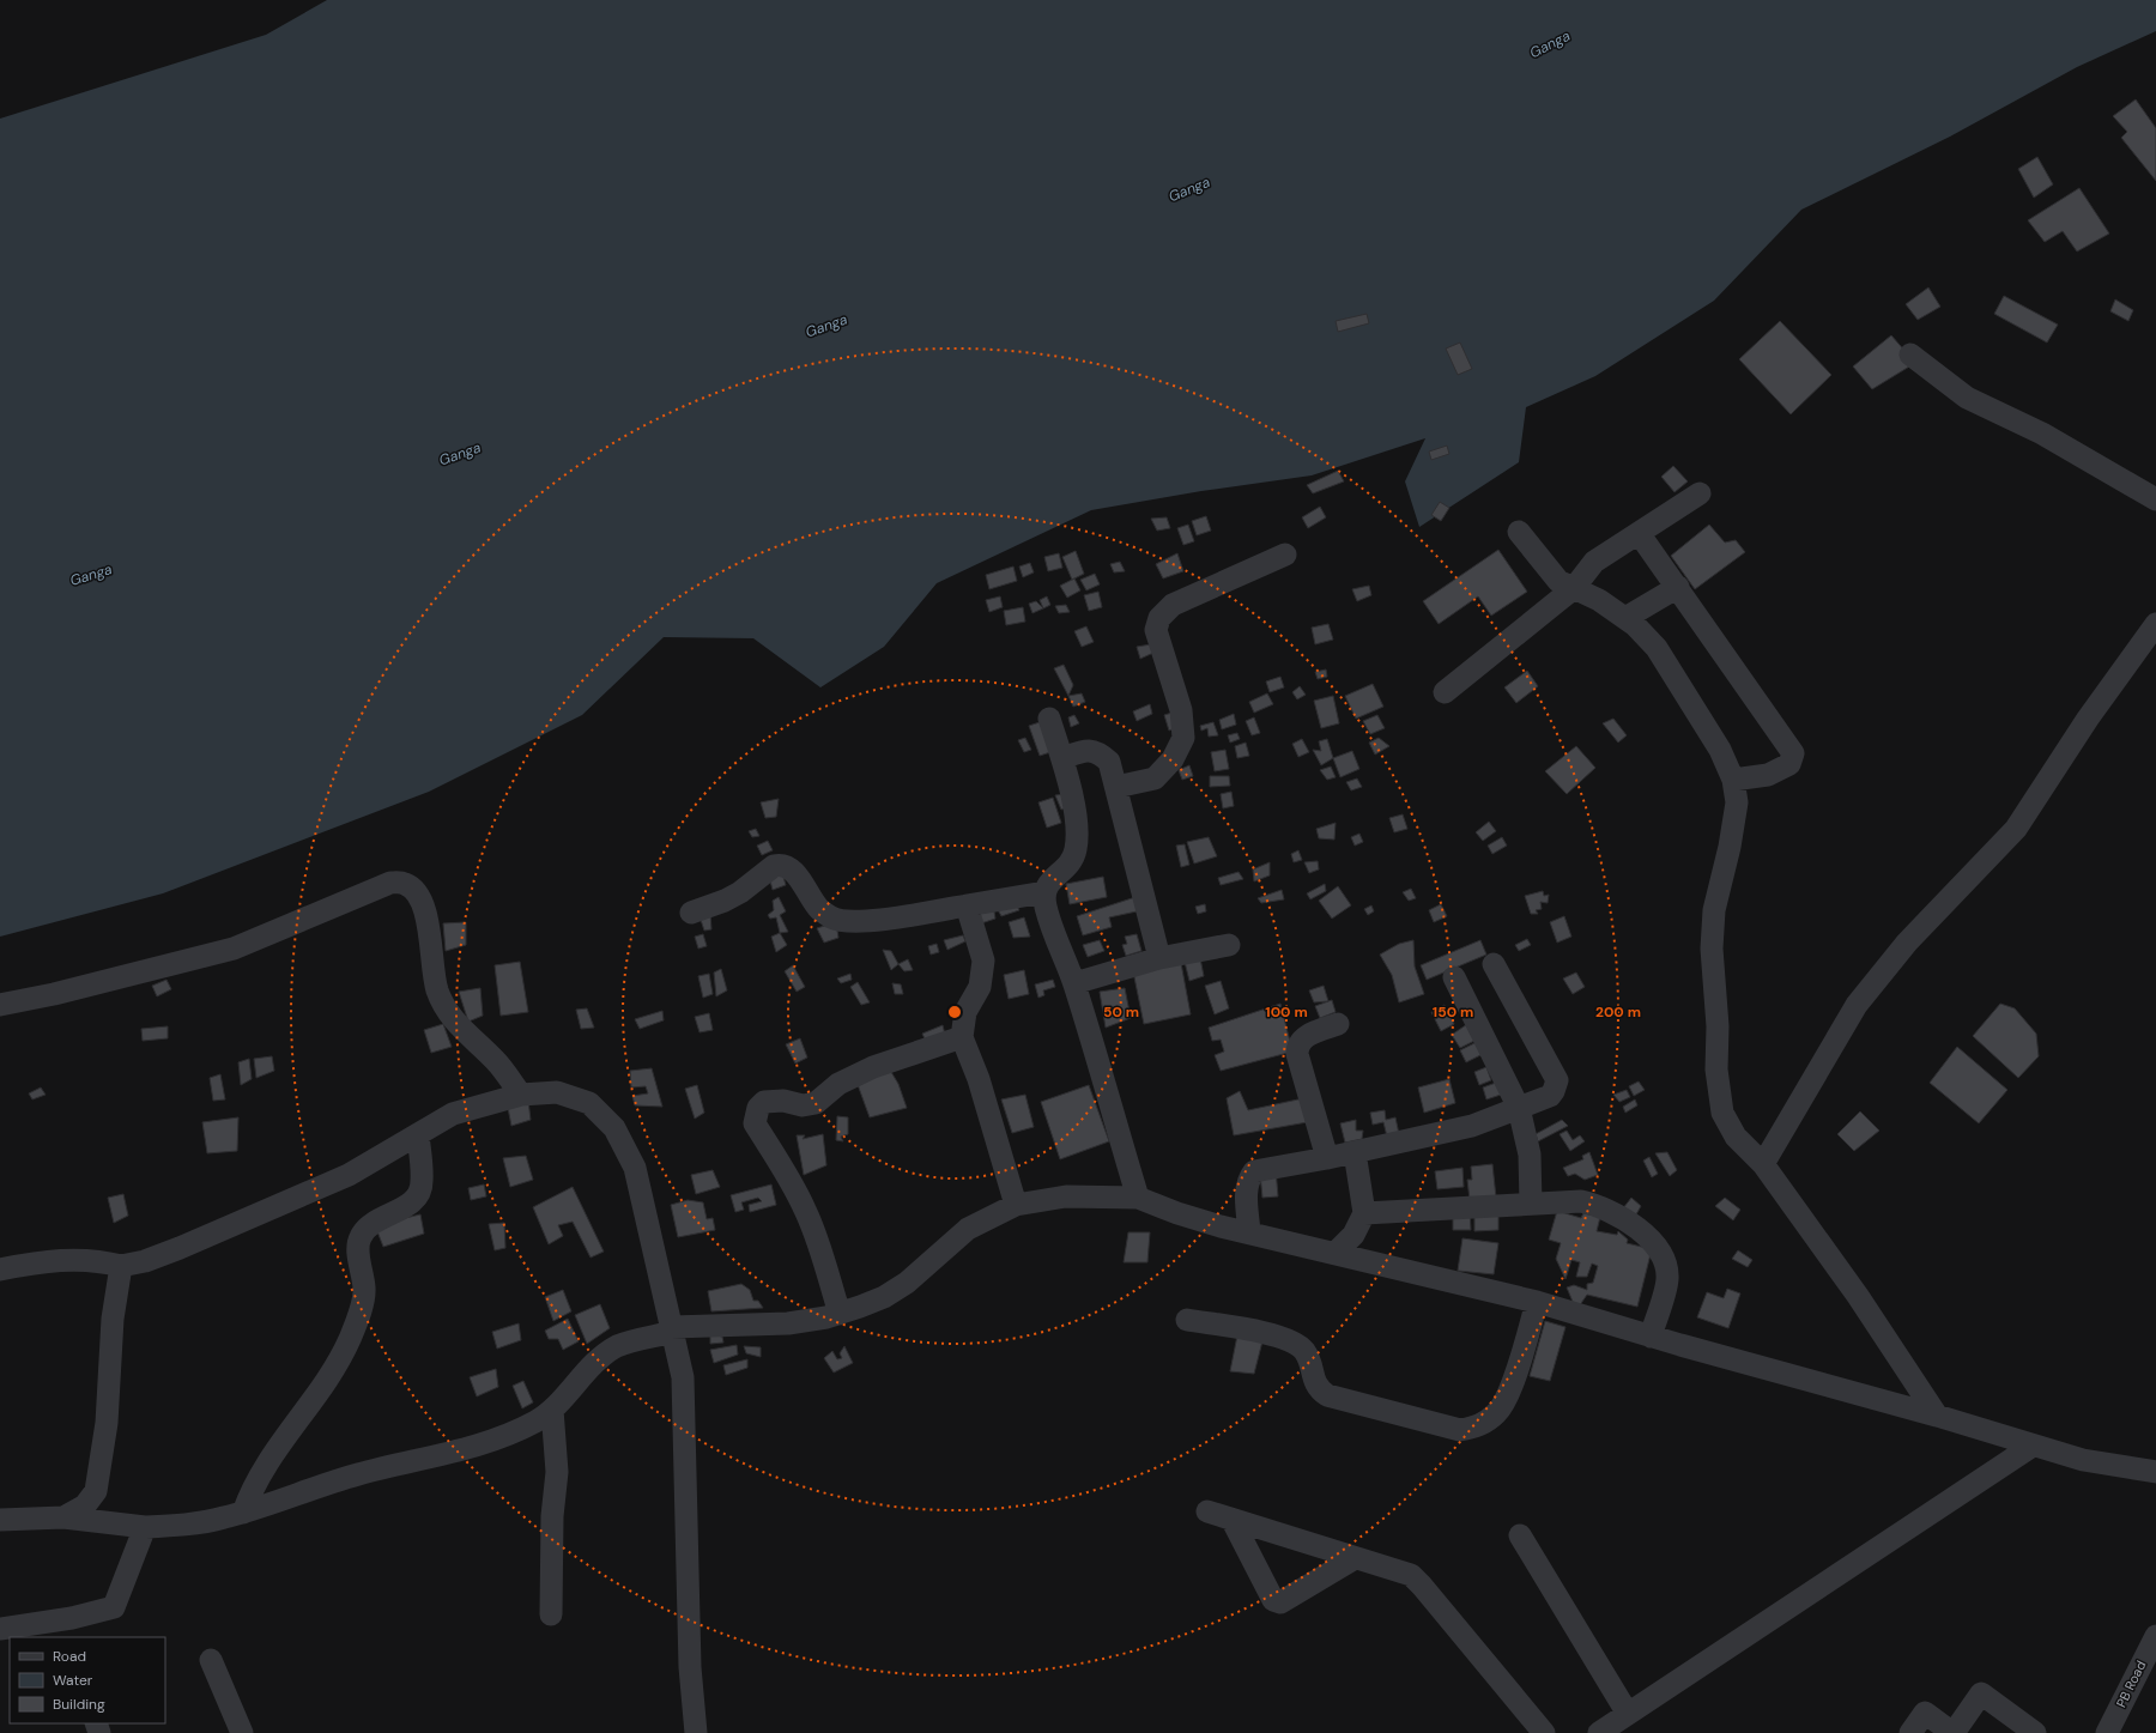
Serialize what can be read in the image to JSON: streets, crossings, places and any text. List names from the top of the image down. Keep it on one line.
{"streets":{"street":["PB Road"]},"water":["Ganga"],"legend":["Road","Water","Building"],"rings":["50 m","100 m","150 m","200 m"]}
